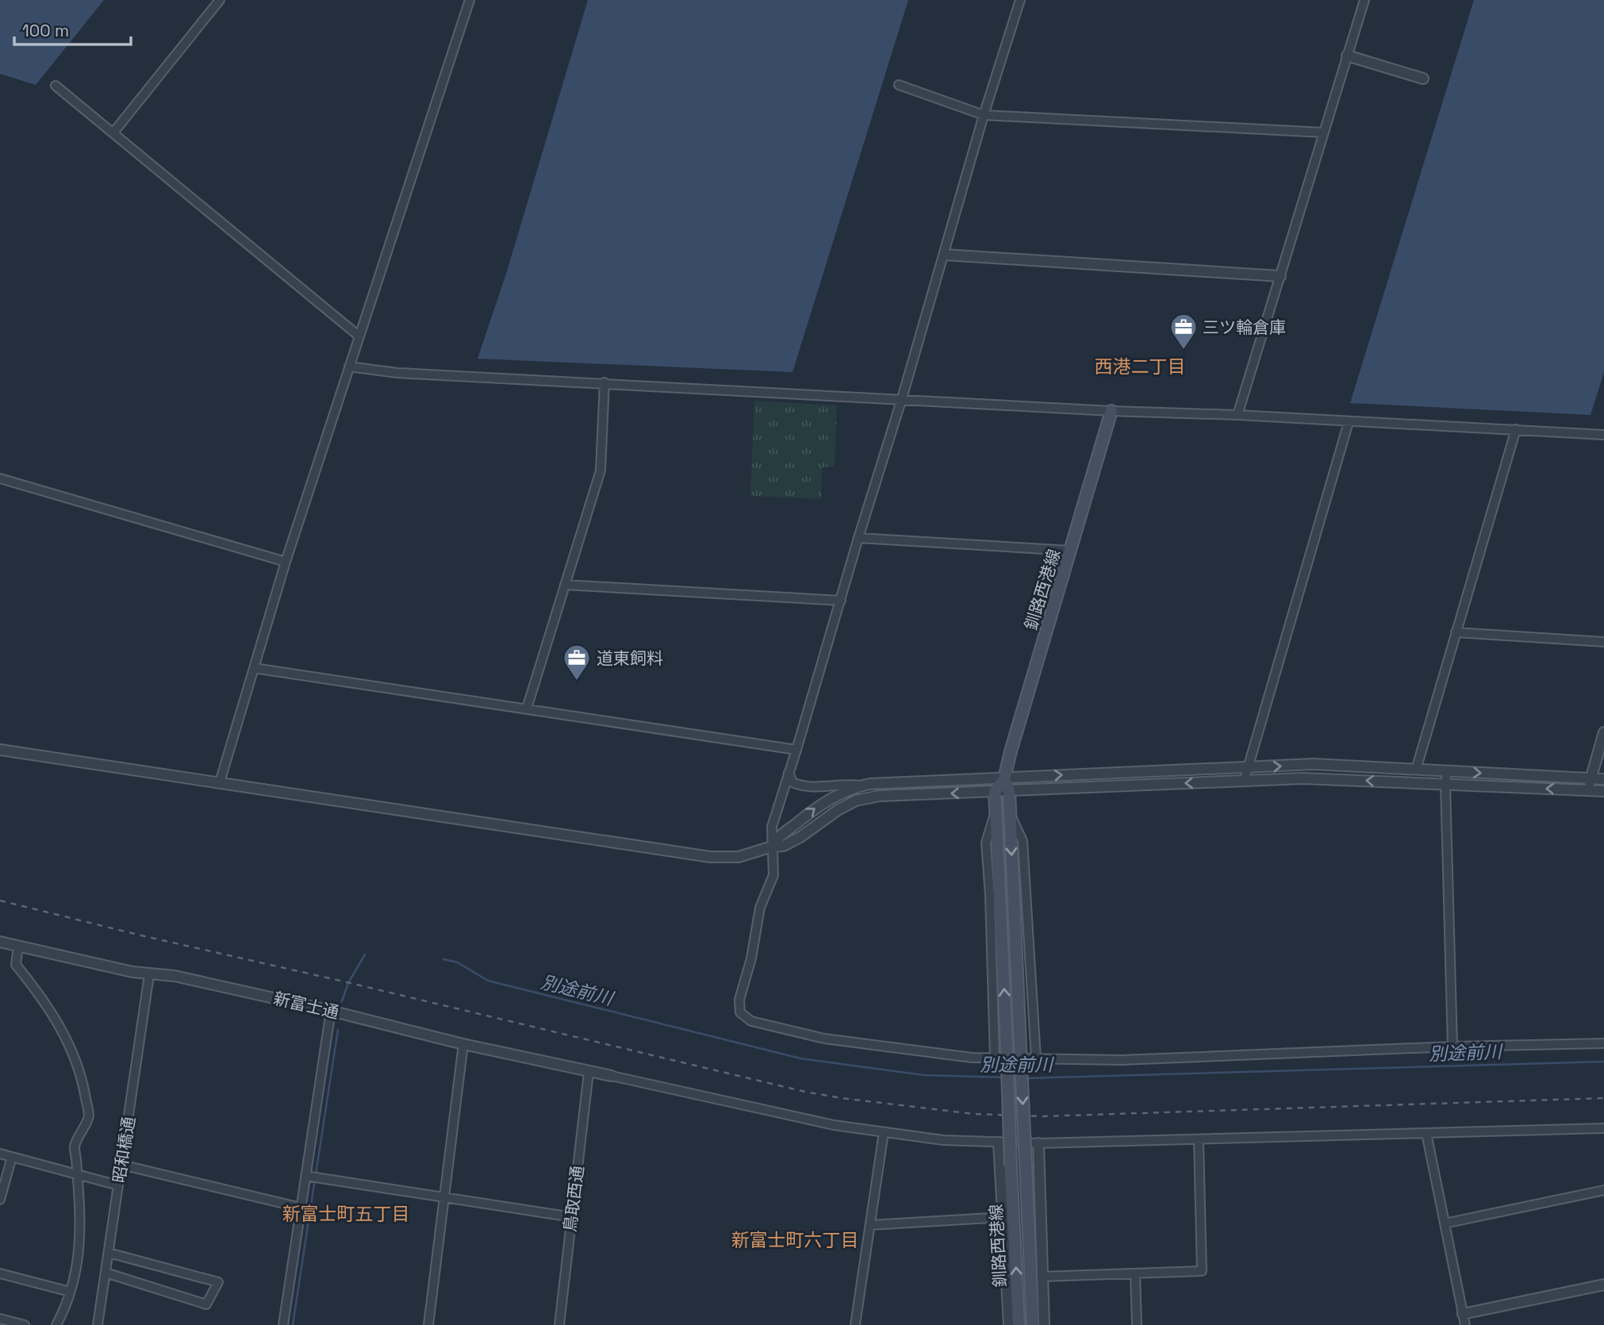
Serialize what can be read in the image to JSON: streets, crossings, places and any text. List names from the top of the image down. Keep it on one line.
{"streets":{"main road":["釧路西港線"],"street":["新富士通","昭和橋通","鳥取西通"]},"crossings":[["新富士通","昭和橋通"],["新富士通","鳥取西通"]],"districts":["西港二丁目","新富士町五丁目","新富士町六丁目"],"water":["別途前川"],"places":{"office":["三ツ輪倉庫","道東飼料"]},"scale_bar":"100 m"}
